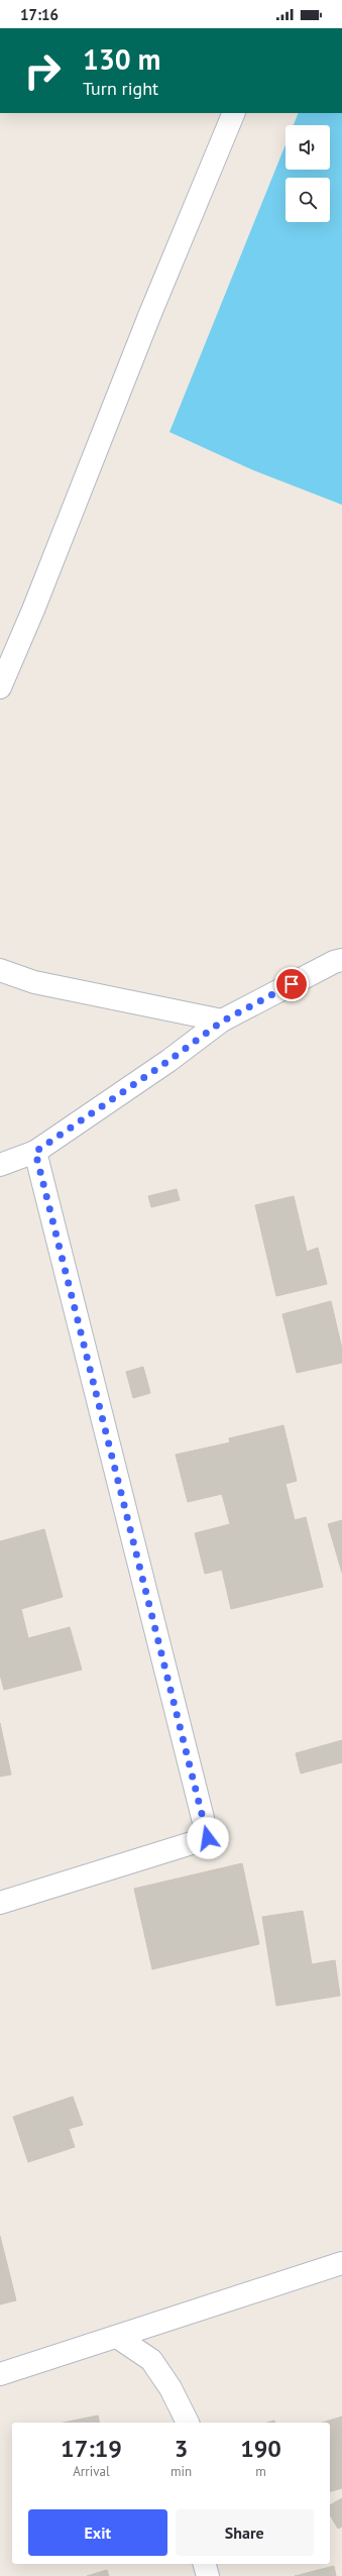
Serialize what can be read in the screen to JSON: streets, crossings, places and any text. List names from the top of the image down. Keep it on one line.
{"page":{"status":"17:16","turn":["130 m","Turn right"],"eta":["17:19","Arrival","3","min","190","m"],"buttons":["Exit","Share"]}}
